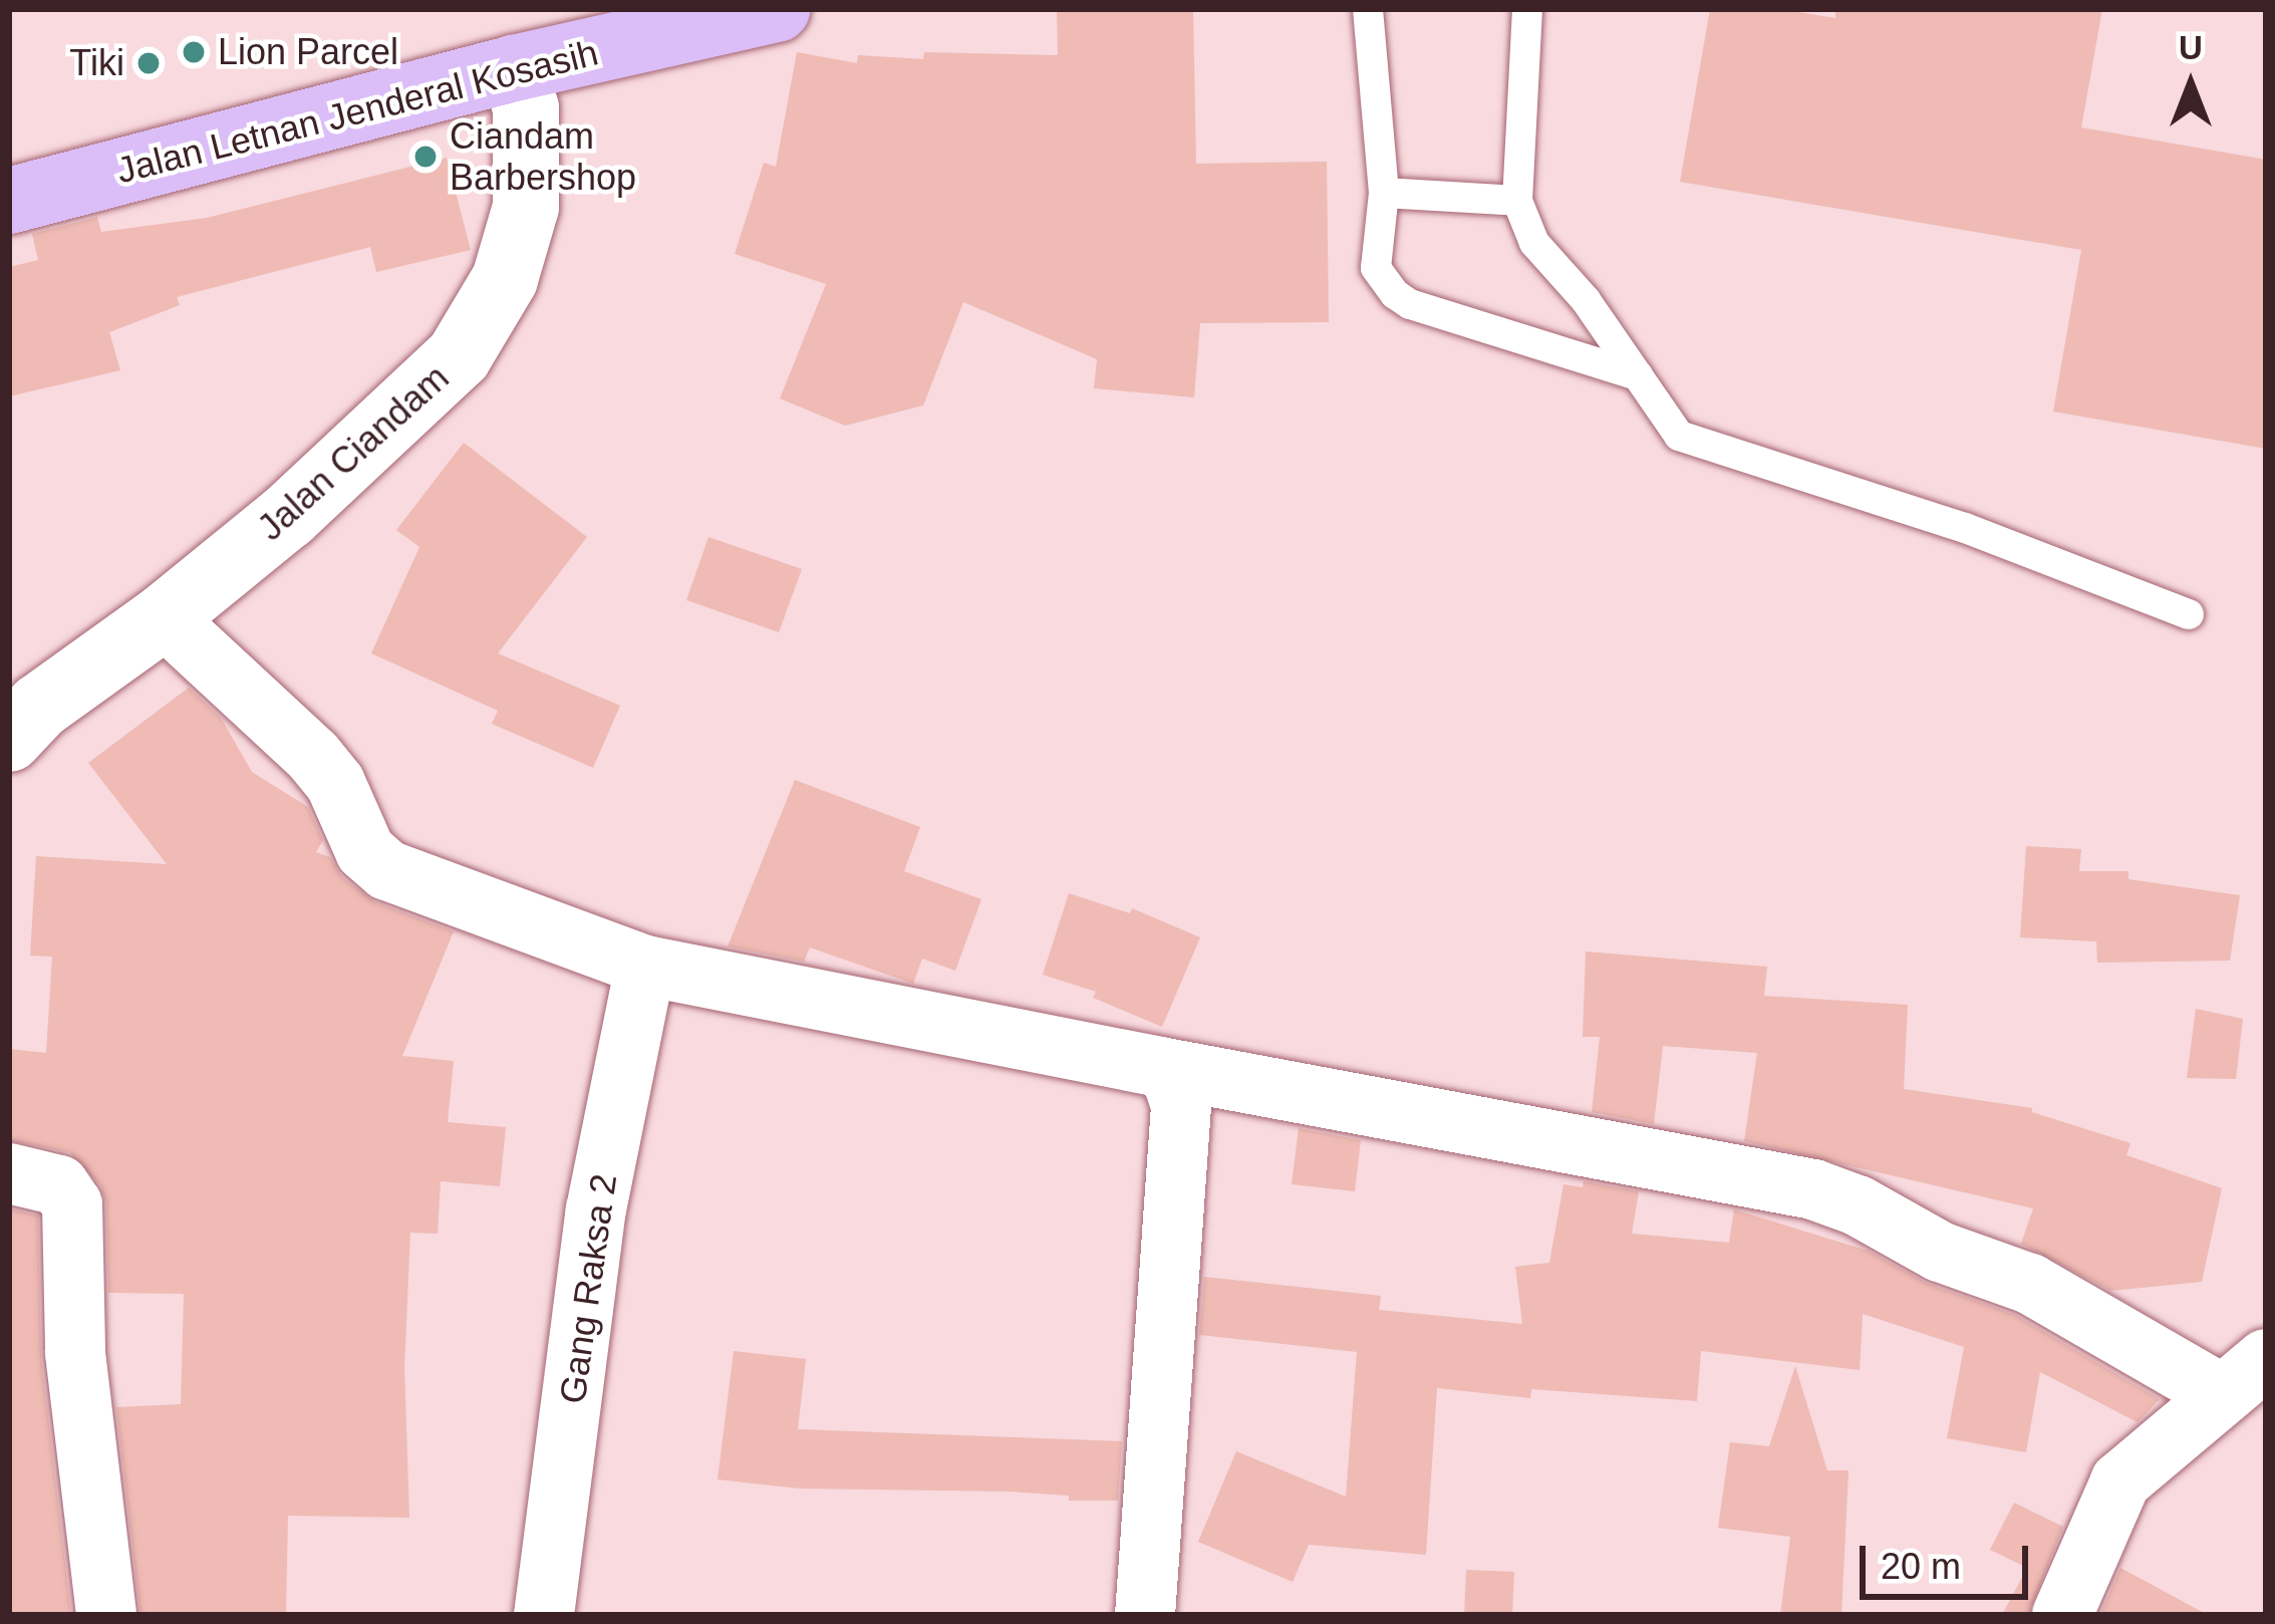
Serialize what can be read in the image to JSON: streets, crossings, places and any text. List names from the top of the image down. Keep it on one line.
{"streets":{"highway":["Jalan Letnan Jenderal Kosasih"],"street":["Jalan Ciandam","Gang Raksa 2"]},"crossings":[["Jalan Letnan Jenderal Kosasih","Jalan Ciandam"]],"places":["Lion Parcel","Tiki","Ciandam Barbershop"],"scale_bar":"20 m","north":"top"}
